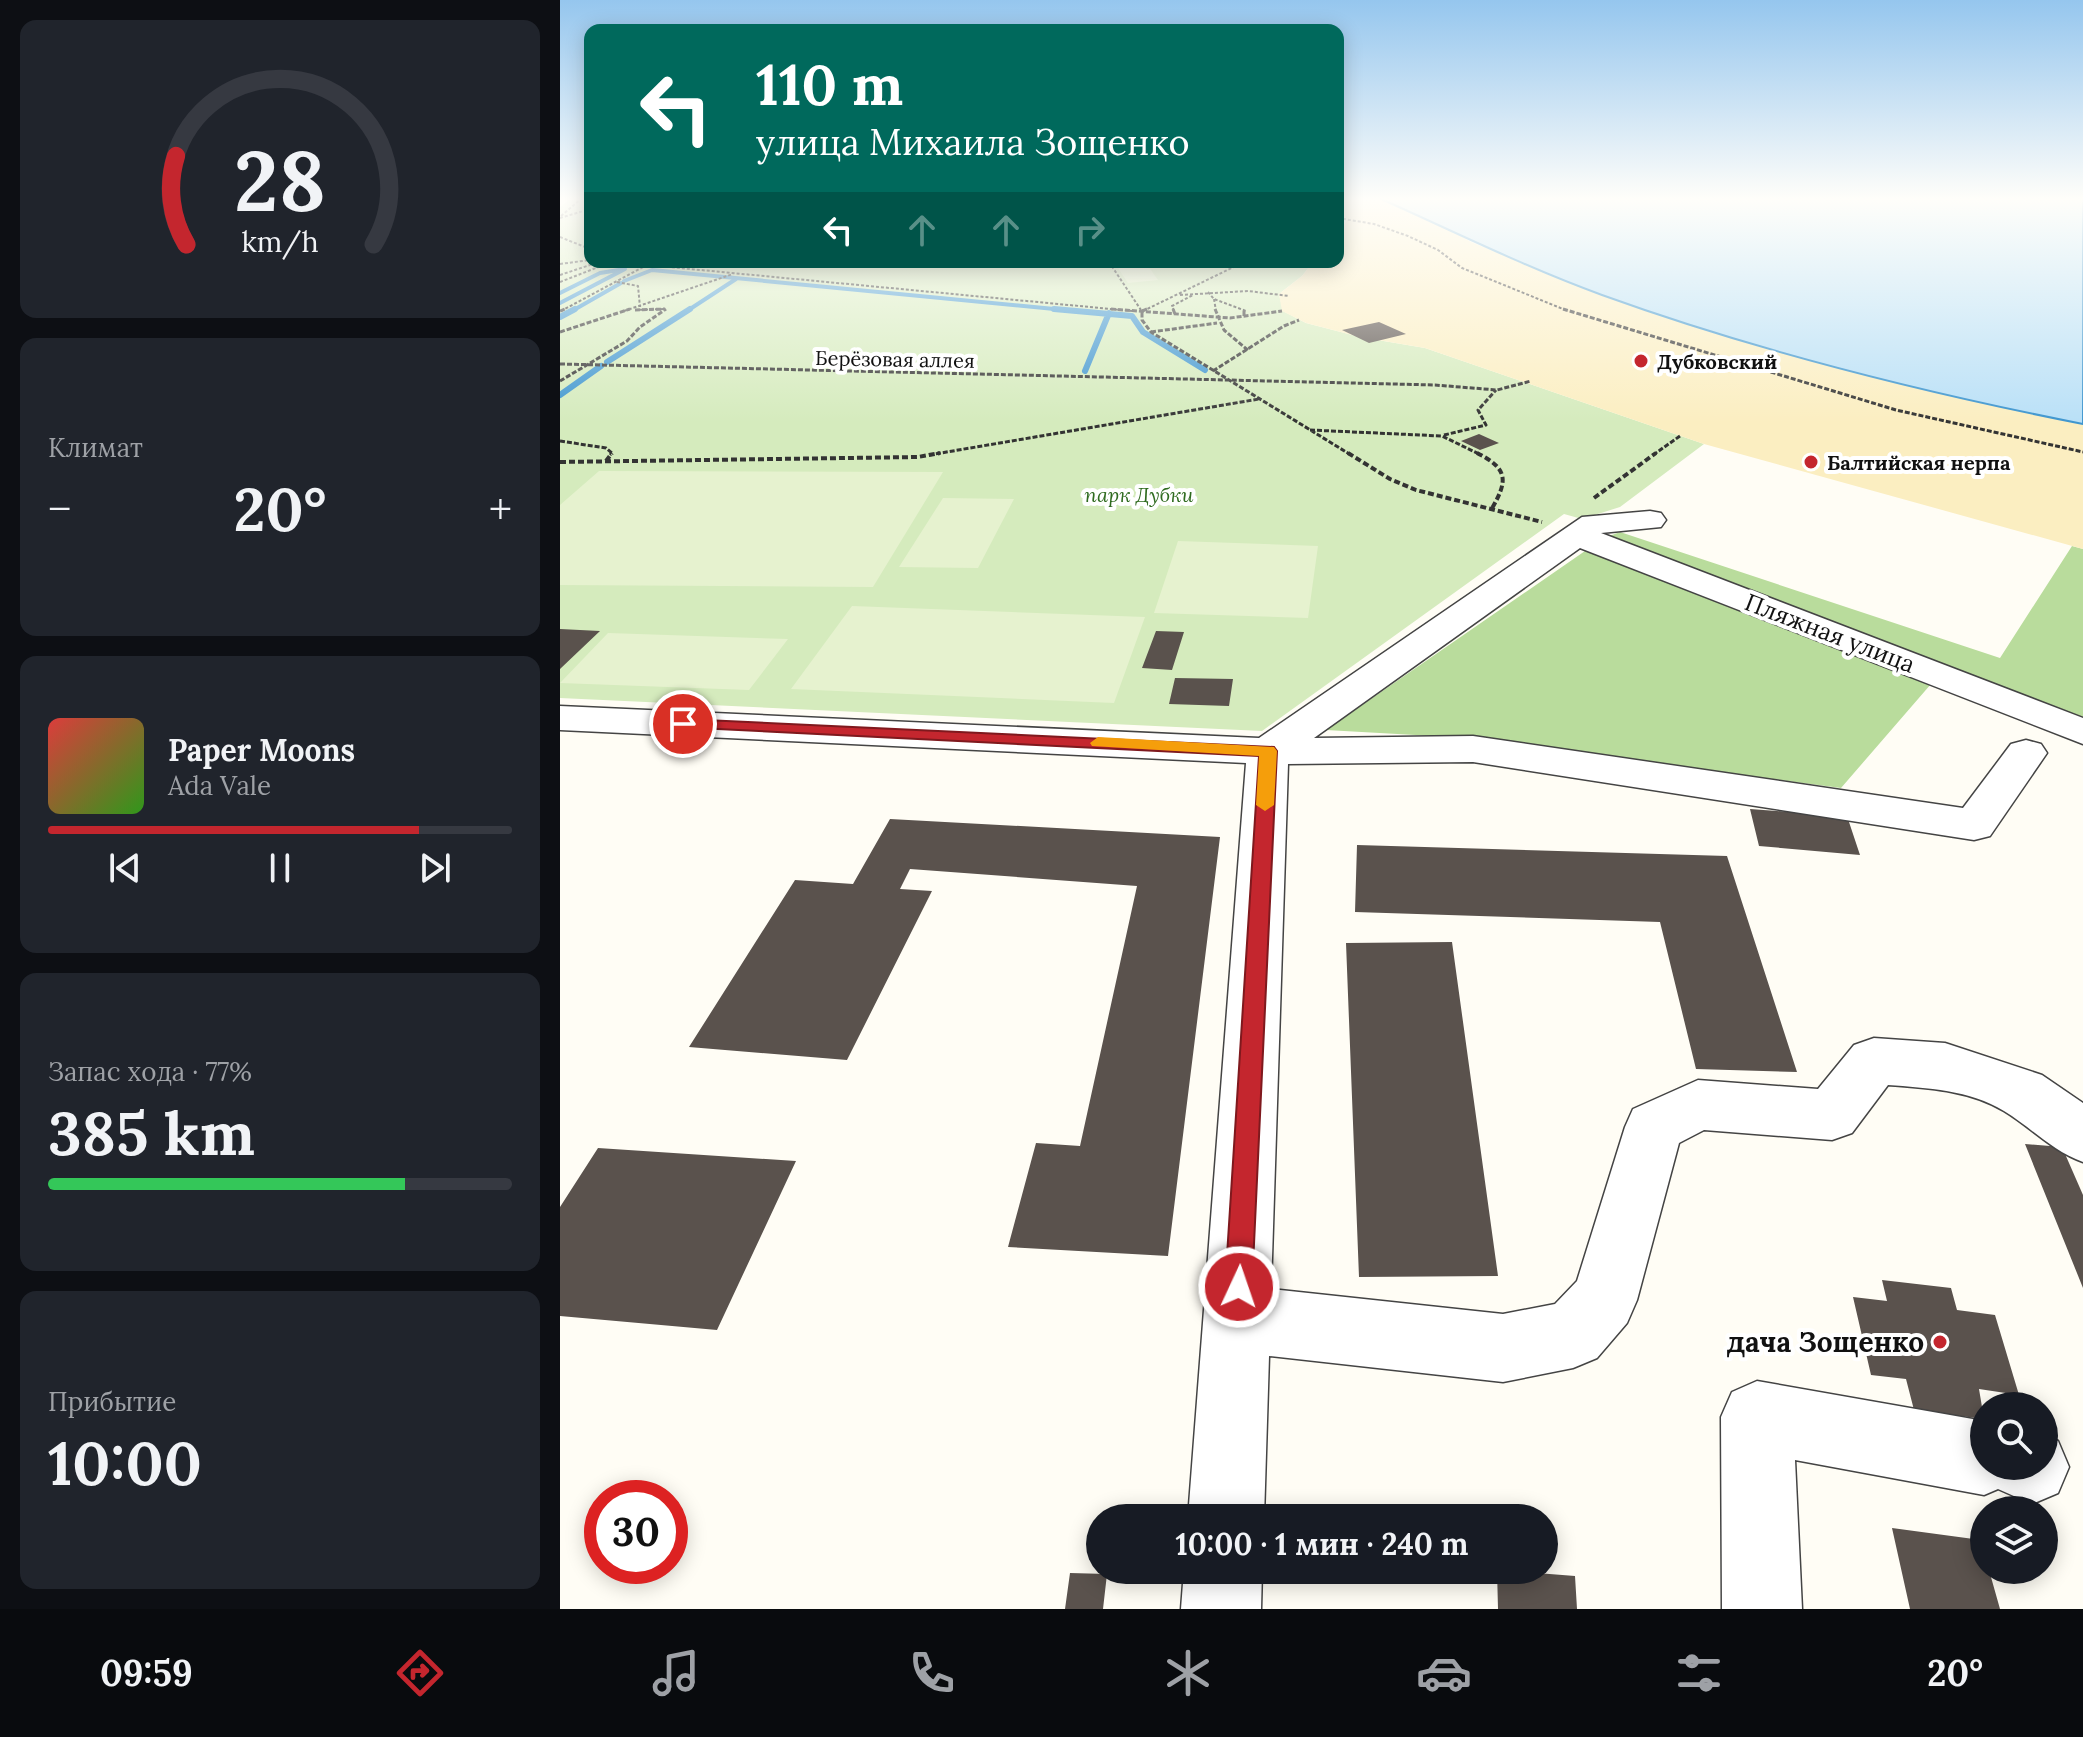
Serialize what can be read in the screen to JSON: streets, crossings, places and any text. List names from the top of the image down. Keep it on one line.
{"streets":{"street":["Пляжная улица"],"path":["Берёзовая аллея"]},"parks":["парк Дубки"],"places":["Дубковский","Балтийская нерпа","дача Зощенко"],"page":{"turn":["110 m","улица Михаила Зощенко"],"tile":["Климат",["Запас хода · 77%","385 km"],["Прибытие","10:00"]],"heat":["−","20°","+"],"song":["Paper Moons","Ada Vale"],"limit":"30","trip":"10:00 · 1 мин · 240 m","tabs":["09:59","20°"],"gauge":["28","km/h"]}}
